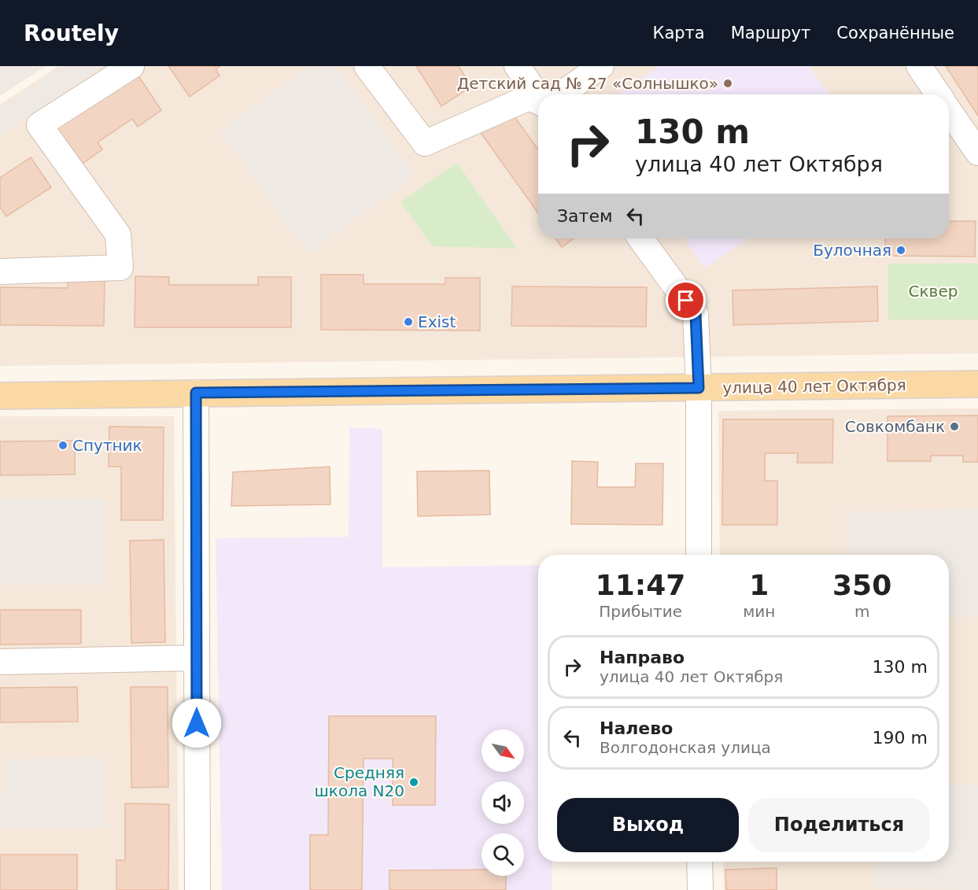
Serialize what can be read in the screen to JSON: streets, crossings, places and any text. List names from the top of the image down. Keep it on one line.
{"streets":{"main road":["улица 40 лет Октября"]},"parks":["Сквер"],"places":["Детский сад № 27 «Солнышко»","Булочная","Exist","Совкомбанк","Спутник","Средняя школа N20"],"north":"bottom right","page":{"header":"Routely","nav":["Карта","Маршрут","Сохранённые"],"turn":["130 m","улица 40 лет Октября"],"then":"Затем","eta":["11:47","Прибытие","1","мин","350","m"],"list":[{"name":"Направо","note":"улица 40 лет Октября","value":"130 m"},{"name":"Налево","note":"Волгодонская улица","value":"190 m"}],"buttons":["Выход","Поделиться"]}}
